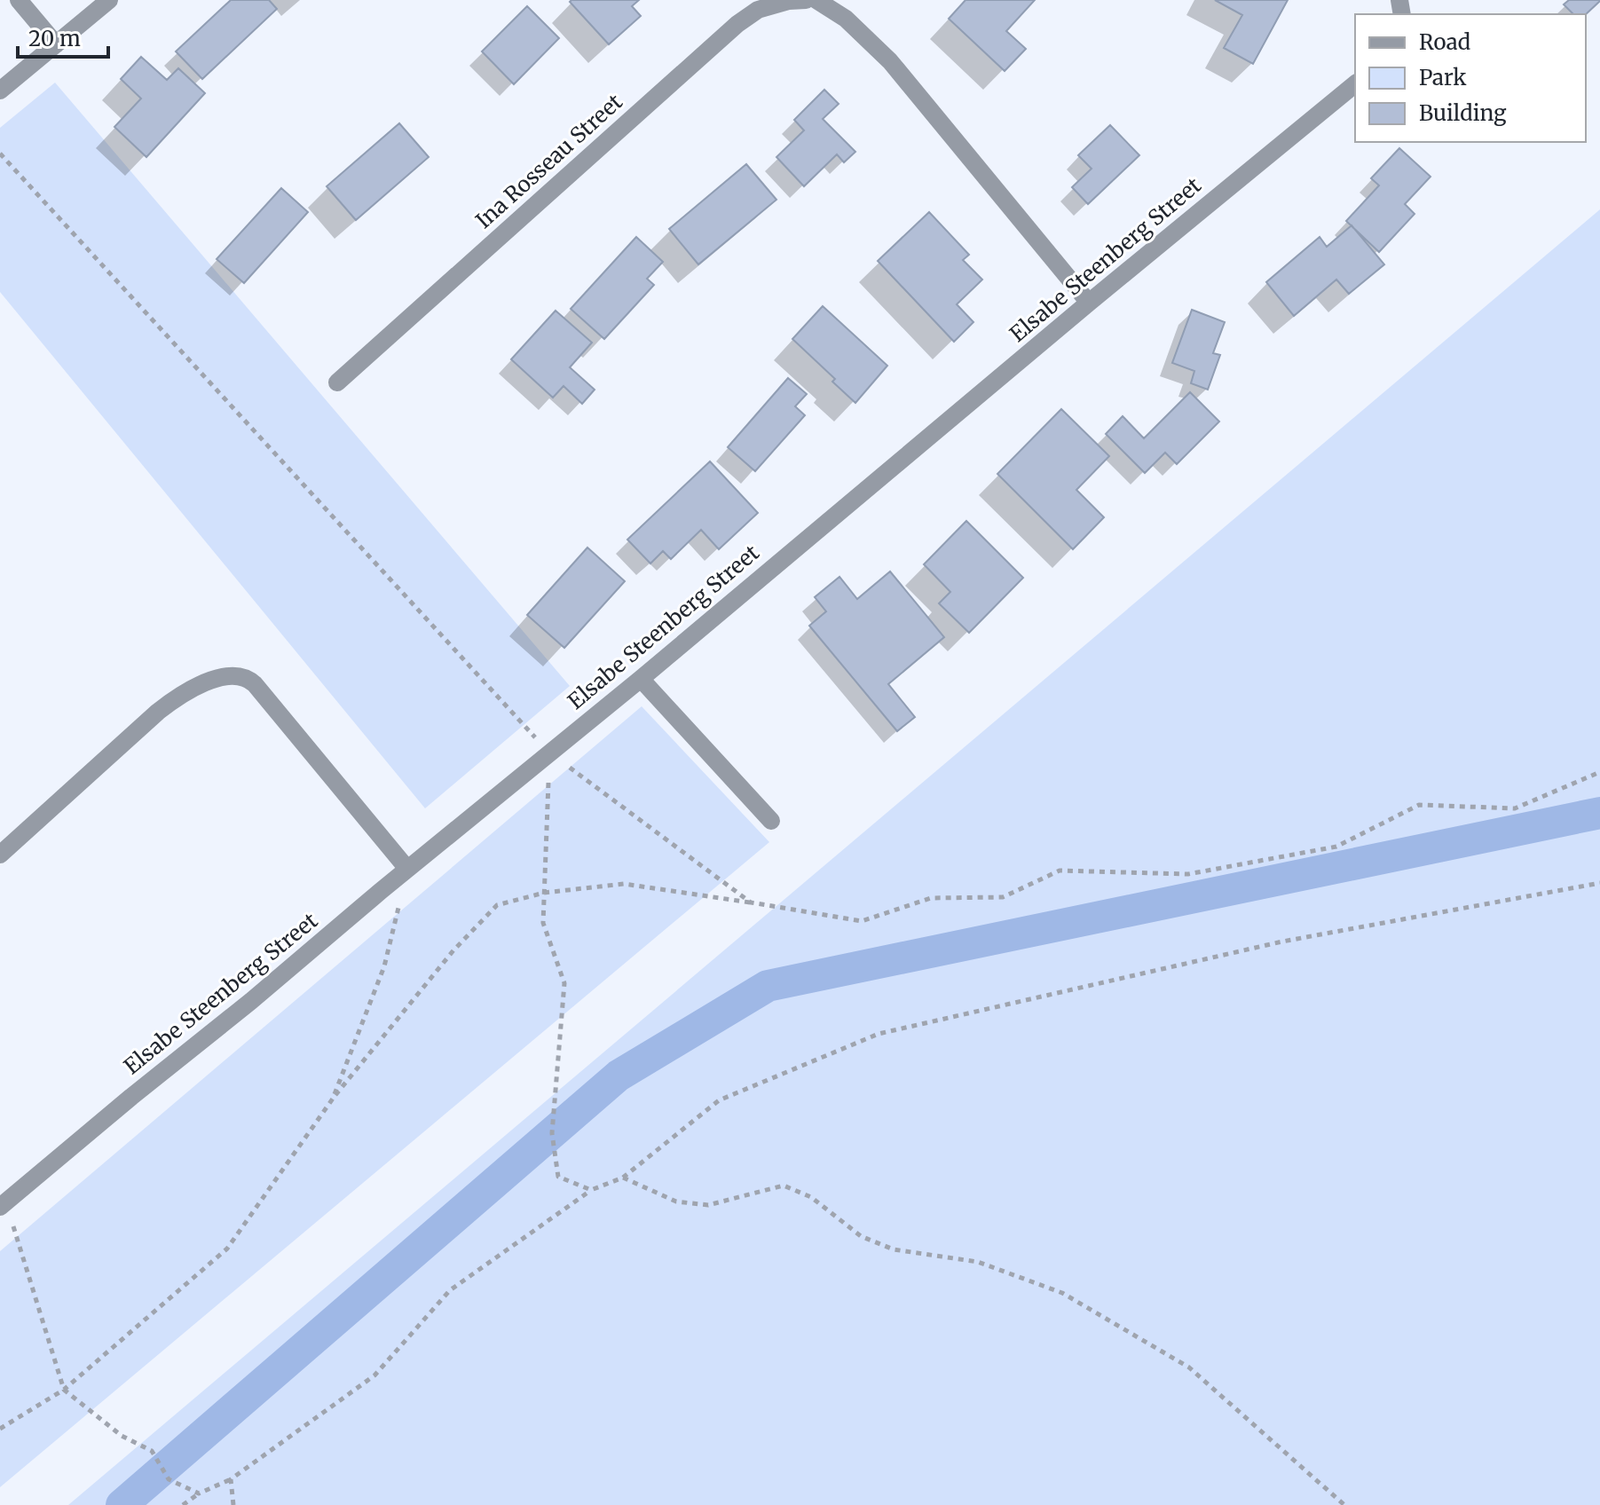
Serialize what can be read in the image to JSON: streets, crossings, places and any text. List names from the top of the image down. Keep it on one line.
{"streets":{"street":["Ina Rosseau Street","Elsabe Steenberg Street"]},"legend":["Road","Park","Building"],"scale_bar":"20 m"}
